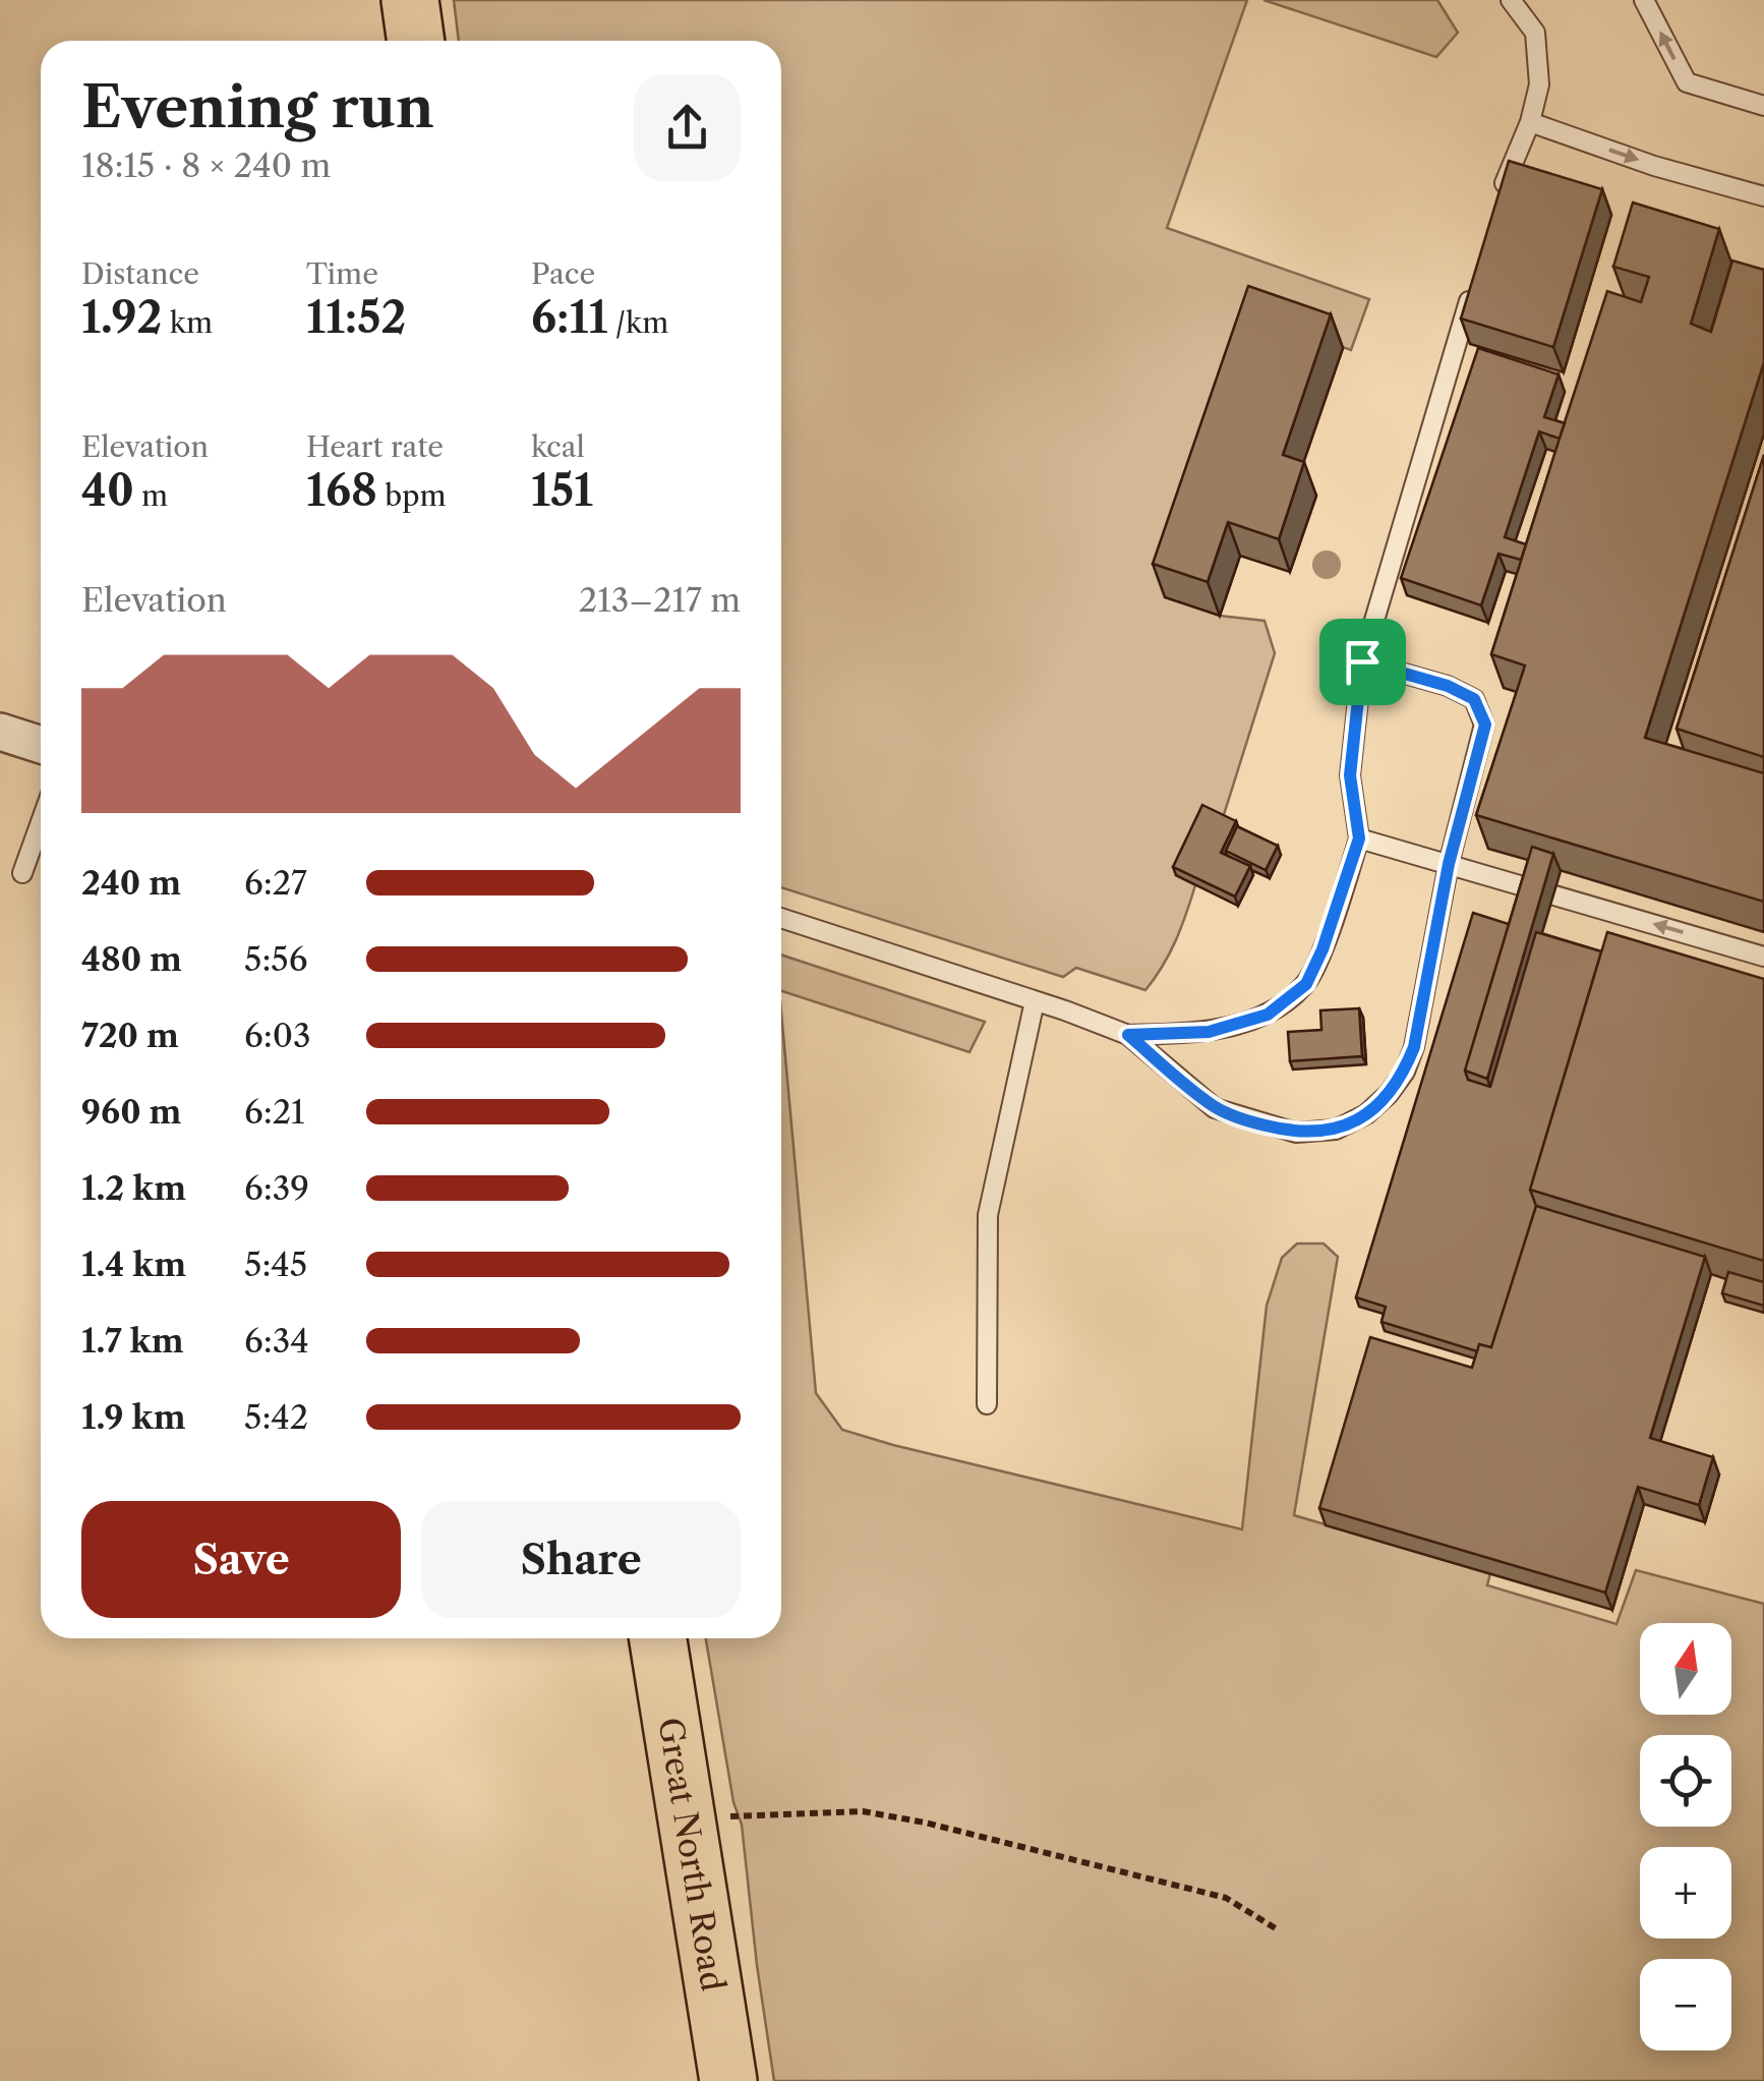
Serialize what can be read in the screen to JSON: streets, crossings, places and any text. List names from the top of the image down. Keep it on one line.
{"streets":{"main road":["Great North Road"]},"north":"top","page":{"heading":["Evening run","18:15 · 8 × 240 m"],"stats":[["Distance","1.92 km"],["Time","11:52"],["Pace","6:11 /km"],["Elevation","40 m"],["Heart rate","168 bpm"],["kcal","151"]],"chart":["Elevation","213–217 m"],"list":[{"name":"240 m","note":"6:27"},{"name":"480 m","note":"5:56"},{"name":"720 m","note":"6:03"},{"name":"960 m","note":"6:21"},{"name":"1.2 km","note":"6:39"},{"name":"1.4 km","note":"5:45"},{"name":"1.7 km","note":"6:34"},{"name":"1.9 km","note":"5:42"}],"buttons":["Save","Share"],"map_buttons":["+","−"]}}
